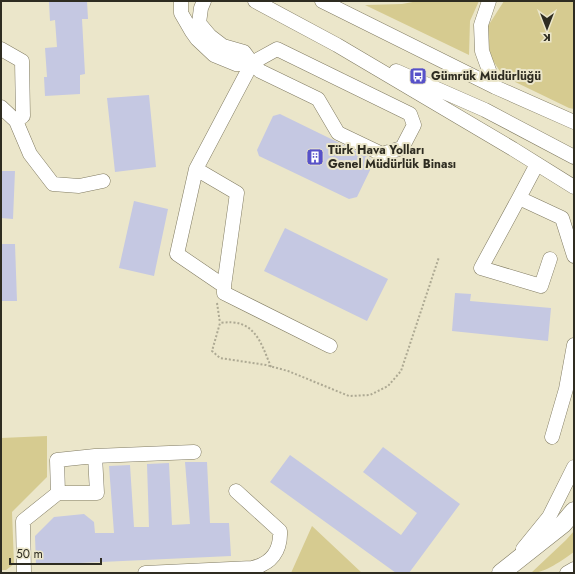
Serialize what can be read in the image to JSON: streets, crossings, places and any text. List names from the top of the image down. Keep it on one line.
{"places":{"bus stop":["Gümrük Müdürlüğü"],"building":["Türk Hava Yolları Genel Müdürlük Binası"]},"scale_bar":"50 m","north":"bottom"}
